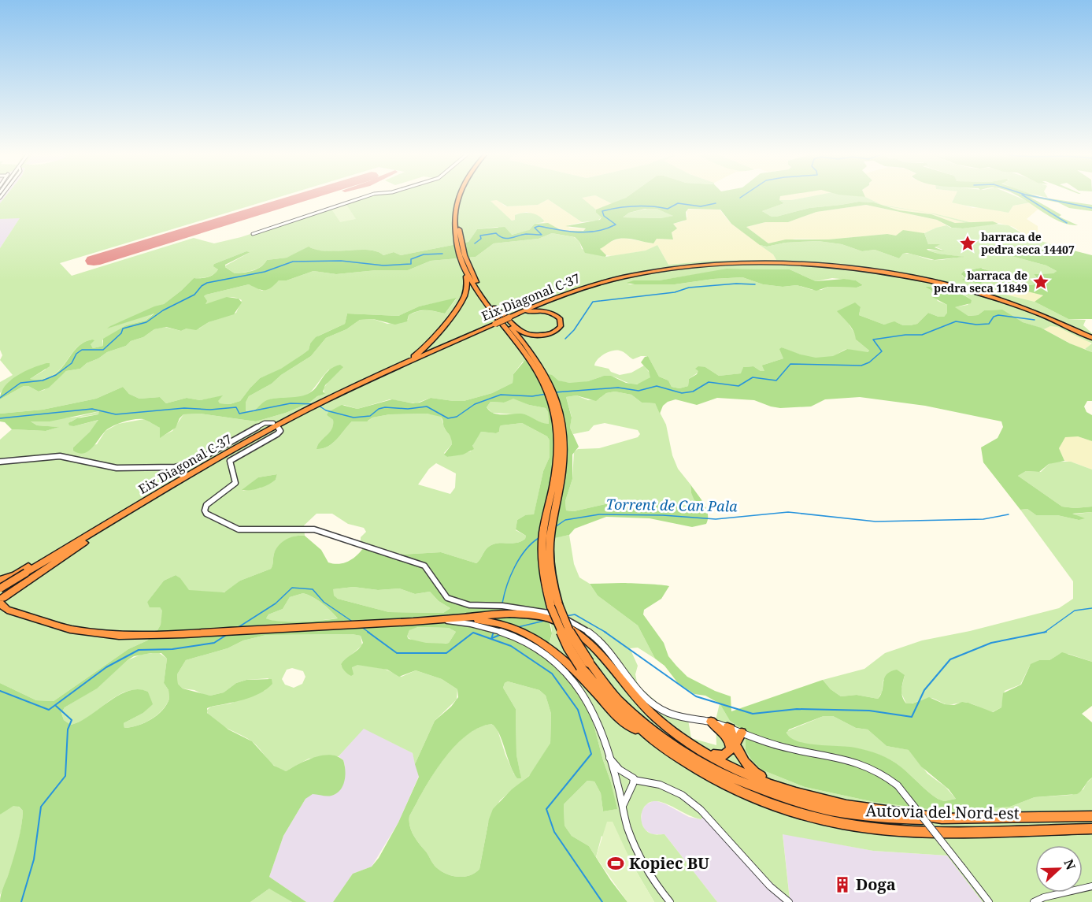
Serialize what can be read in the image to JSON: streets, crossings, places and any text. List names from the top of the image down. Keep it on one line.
{"streets":{"highway":["Eix Diagonal C-37","Autovia del Nord-est"]},"water":["Torrent de Can Pala"],"places":{"place":["barraca de pedra seca 14407","barraca de pedra seca 11849"],"sports":["Kopiec BU"],"building":["Doga"]},"north":"right"}
